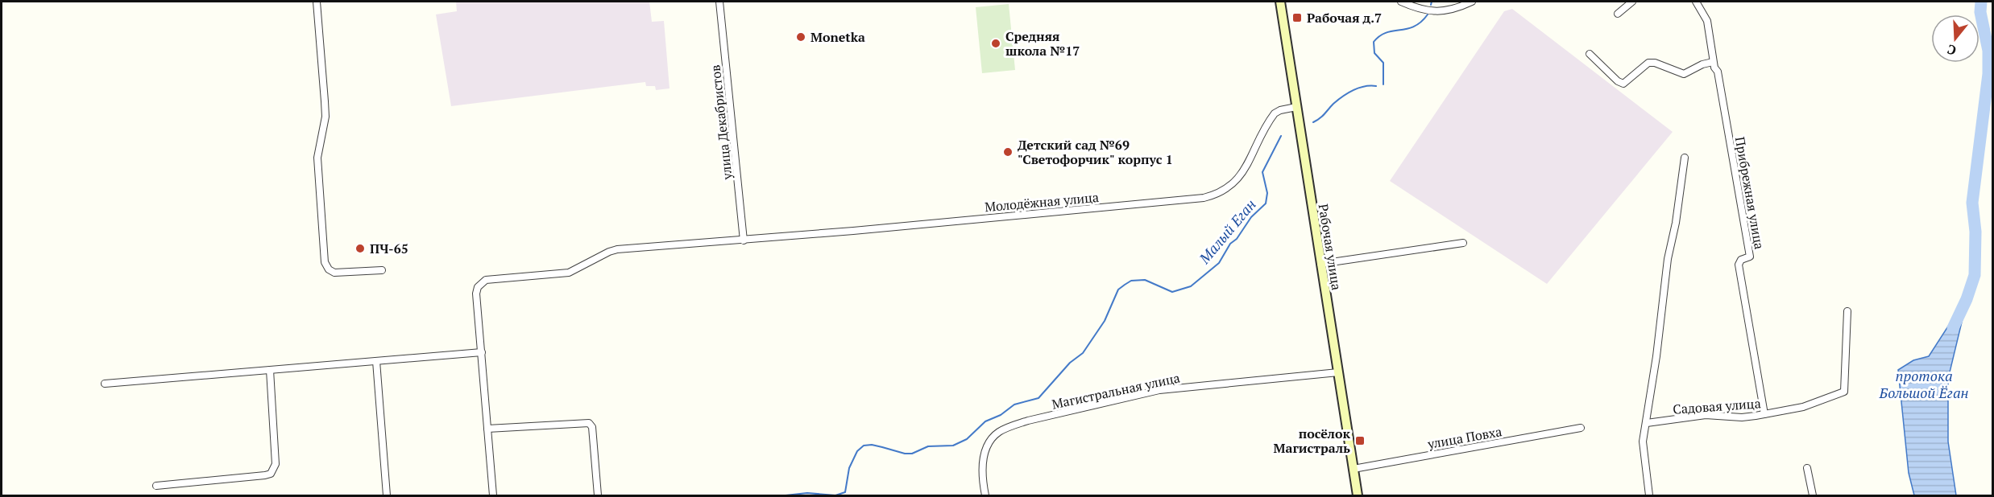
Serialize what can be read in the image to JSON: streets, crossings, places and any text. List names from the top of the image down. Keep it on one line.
{"streets":{"street":["улица Декабристов","Прибрежная улица","Молодёжная улица","Рабочая улица","Магистральная улица","Садовая улица","улица Повха"]},"crossings":[["улица Декабристов","Молодёжная улица"],["Прибрежная улица","Садовая улица"],["Молодёжная улица","Рабочая улица"],["Рабочая улица","Магистральная улица"],["Рабочая улица","улица Повха"]],"water":["Малый Еган","протока Большой Ёган"],"places":{"transit":["Рабочая д.7","посёлок Магистраль"],"other":["Monetka","Средняя школа №17","Детский сад №69 \"Светофорчик\" корпус 1","ПЧ-65"]},"north":"bottom"}
